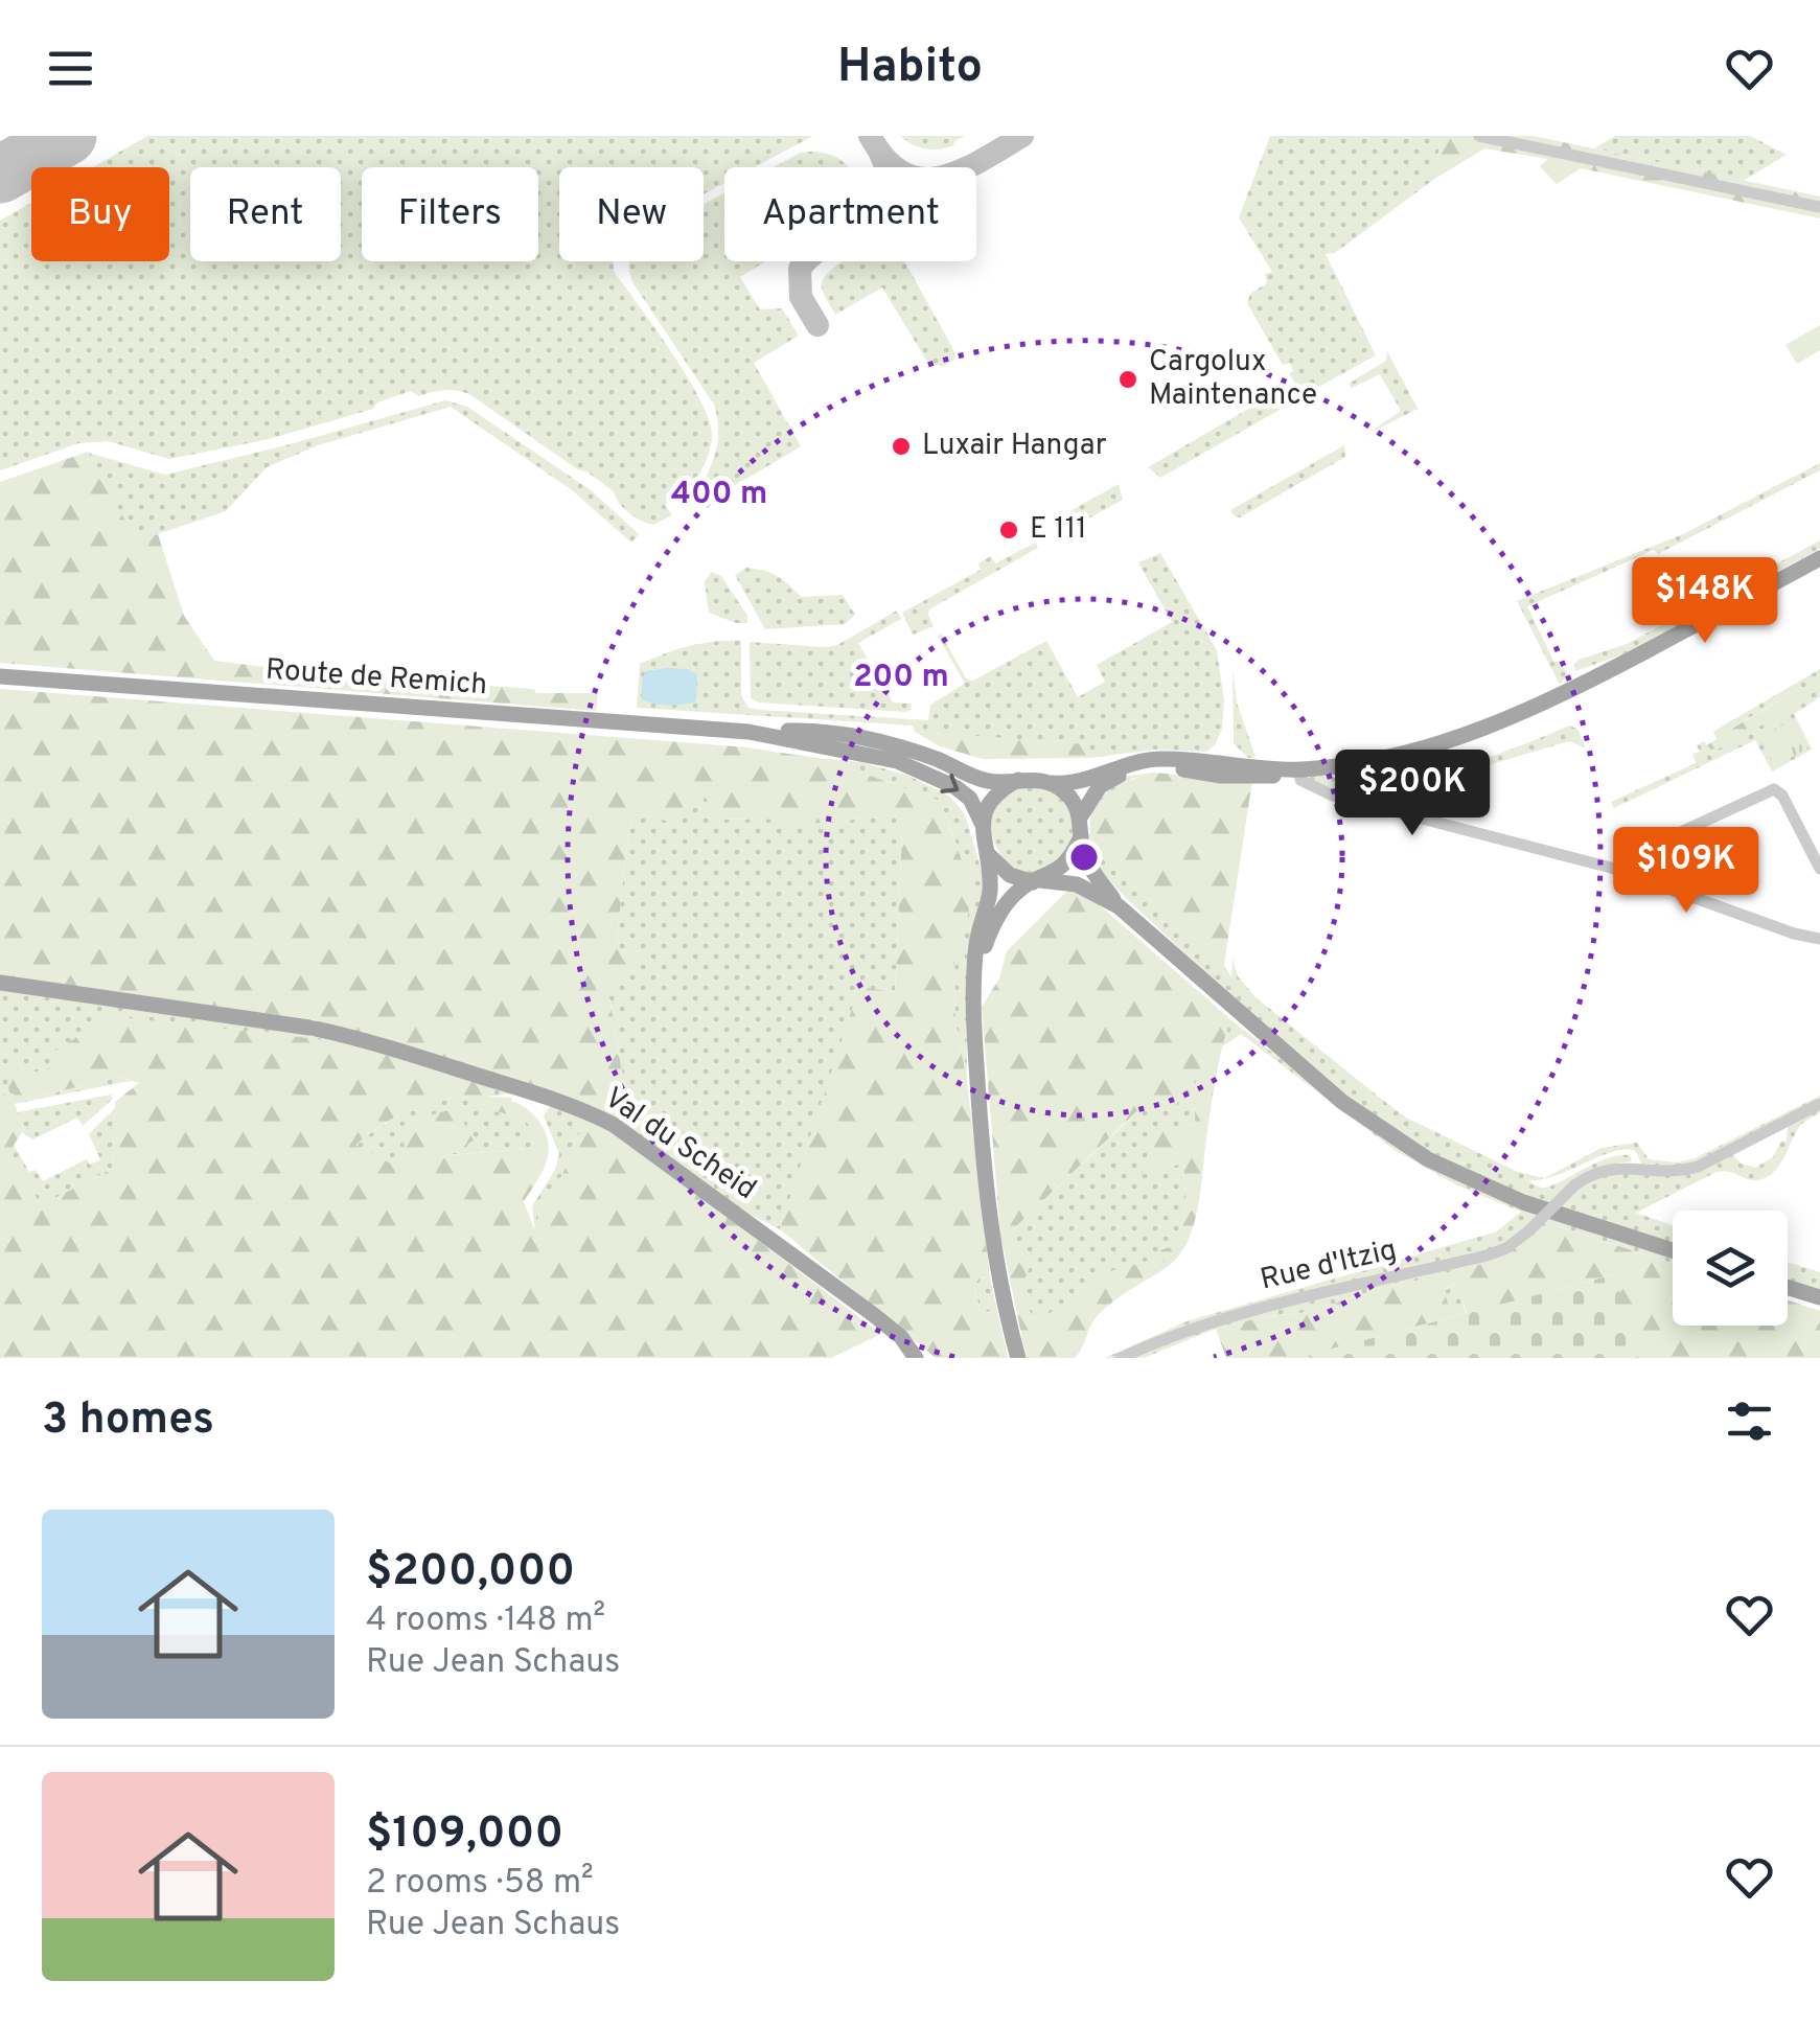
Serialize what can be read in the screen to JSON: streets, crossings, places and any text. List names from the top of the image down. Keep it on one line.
{"streets":{"main road":["Route de Remich","Val du Scheid"],"street":["Rue d'Itzig"]},"places":["Cargolux Maintenance","Luxair Hangar","E 111"],"page":{"header":"Habito","chip":["Buy","Rent","Filters","New","Apartment"],"price":["$148K","$200K","$109K"],"heading":"3 homes","list":[{"name":"$200,000","note":"4 rooms · 148 m² · Rue Jean Schaus"},{"name":"$109,000","note":"2 rooms · 58 m² · Rue Jean Schaus"}]},"rings":["400 m","200 m"]}
